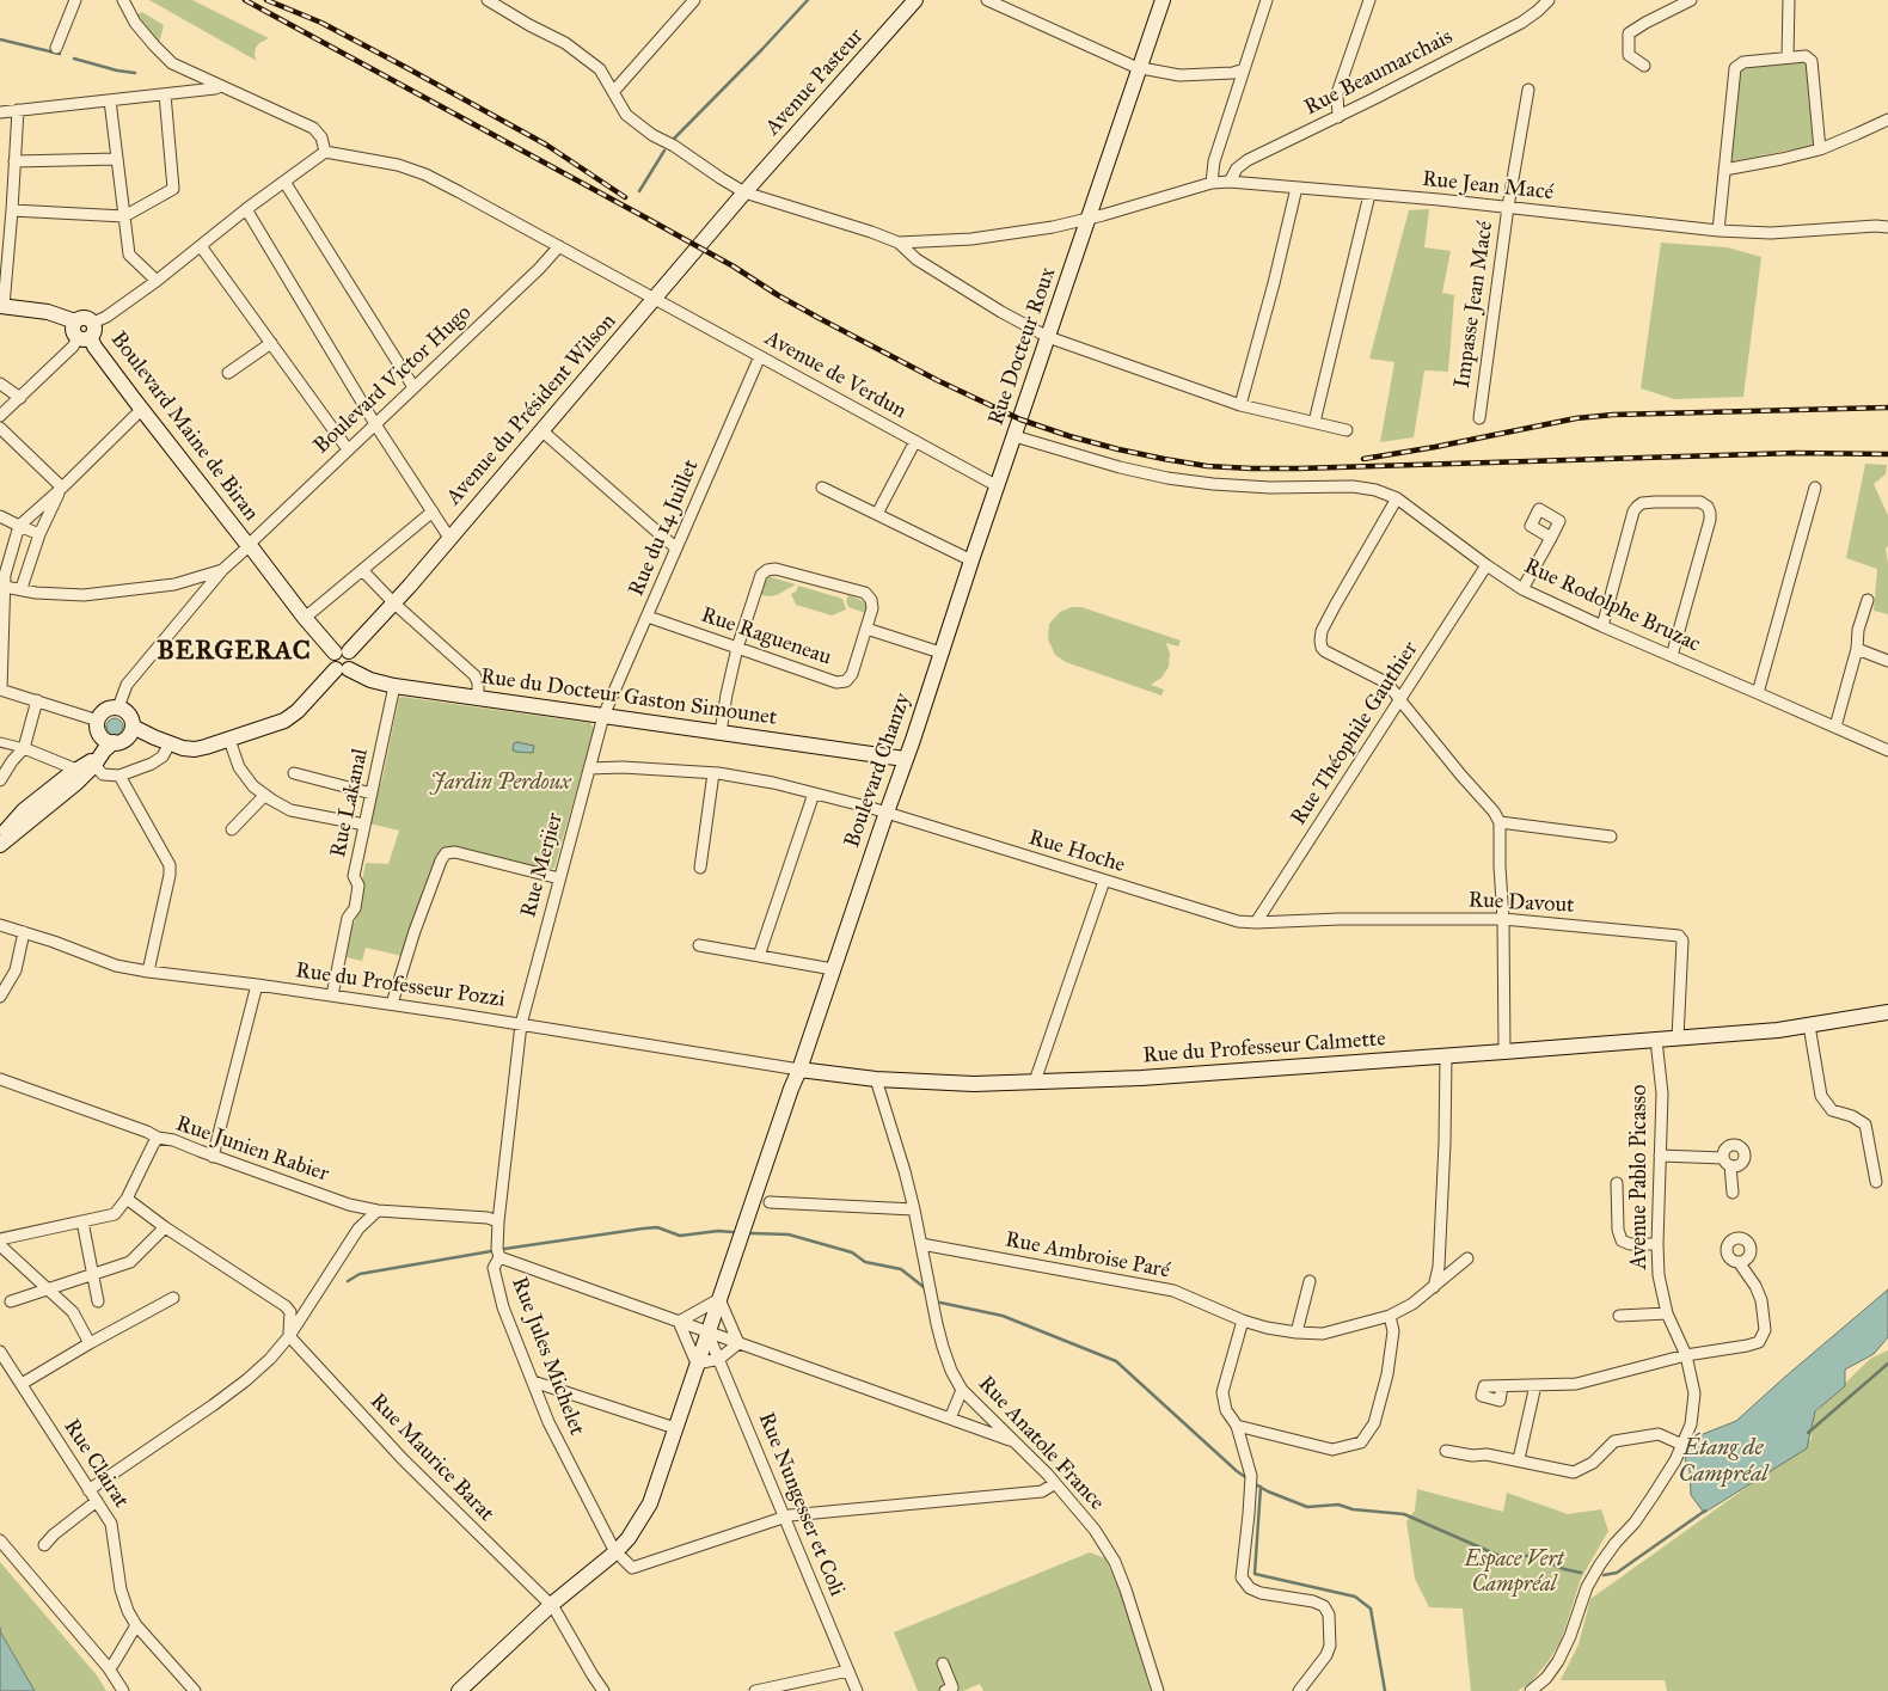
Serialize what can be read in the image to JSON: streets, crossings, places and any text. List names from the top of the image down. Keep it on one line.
{"streets":{"main road":["Avenue Pasteur","Rue Docteur Roux","Avenue du Président Wilson","Boulevard Maine de Biran","Rue du Docteur Gaston Simounet","Boulevard Chanzy","Rue du Professeur Calmette"],"street":["Rue Beaumarchais","Rue Jean Macé","Impasse Jean Macé","Avenue de Verdun","Boulevard Victor Hugo","Rue du 14 Juillet","Rue Rodolphe Bruzac","Rue Ragueneau","Rue Théophile Gauthier","Rue Lakanal","Rue Hoche","Rue Merjier","Rue Davout","Rue du Professeur Pozzi","Rue Junien Rabier","Avenue Pablo Picasso","Rue Ambroise Paré","Rue Jules Michelet","Rue Anatole France","Rue Maurice Barat","Rue Clairat","Rue Nungesser et Coli"]},"crossings":[["Rue Beaumarchais","Rue Jean Macé"],["Avenue Pasteur","Avenue du Président Wilson"],["Rue Jean Macé","Impasse Jean Macé"],["Rue Jean Macé","Rue Docteur Roux"],["Rue Docteur Roux","Avenue de Verdun"],["Rue Docteur Roux","Rue Rodolphe Bruzac"],["Rue Docteur Roux","Boulevard Chanzy"],["Avenue de Verdun","Boulevard Victor Hugo"],["Avenue de Verdun","Avenue du Président Wilson"],["Avenue de Verdun","Rue du 14 Juillet"],["Avenue de Verdun","Boulevard Chanzy"],["Boulevard Victor Hugo","Boulevard Maine de Biran"],["Avenue du Président Wilson","Boulevard Maine de Biran"],["Rue du 14 Juillet","Rue Ragueneau"],["Rue du 14 Juillet","Rue du Docteur Gaston Simounet"],["Rue du 14 Juillet","Rue Merjier"],["Rue Rodolphe Bruzac","Rue Théophile Gauthier"],["Rue du Docteur Gaston Simounet","Boulevard Chanzy"],["Rue du Docteur Gaston Simounet","Rue Lakanal"],["Rue du Docteur Gaston Simounet","Rue Merjier"],["Rue Théophile Gauthier","Rue Hoche"],["Rue Théophile Gauthier","Rue Davout"],["Boulevard Chanzy","Rue Hoche"],["Boulevard Chanzy","Rue du Professeur Pozzi"],["Boulevard Chanzy","Rue du Professeur Calmette"],["Boulevard Chanzy","Rue Jules Michelet"],["Boulevard Chanzy","Rue Maurice Barat"],["Boulevard Chanzy","Rue Nungesser et Coli"],["Rue Lakanal","Rue du Professeur Pozzi"],["Rue Hoche","Rue Merjier"],["Rue Hoche","Rue Davout"],["Rue Merjier","Rue du Professeur Pozzi"],["Rue Merjier","Rue Jules Michelet"],["Rue Davout","Rue du Professeur Calmette"],["Rue du Professeur Pozzi","Rue du Professeur Calmette"],["Rue du Professeur Pozzi","Rue Jules Michelet"],["Rue du Professeur Calmette","Avenue Pablo Picasso"],["Rue du Professeur Calmette","Rue Anatole France"],["Rue Junien Rabier","Rue Jules Michelet"],["Rue Ambroise Paré","Rue Anatole France"]],"districts":["BERGERAC"],"water":["Étang de Campréal"],"parks":["Jardin Perdoux","Espace Vert Campréal"]}
